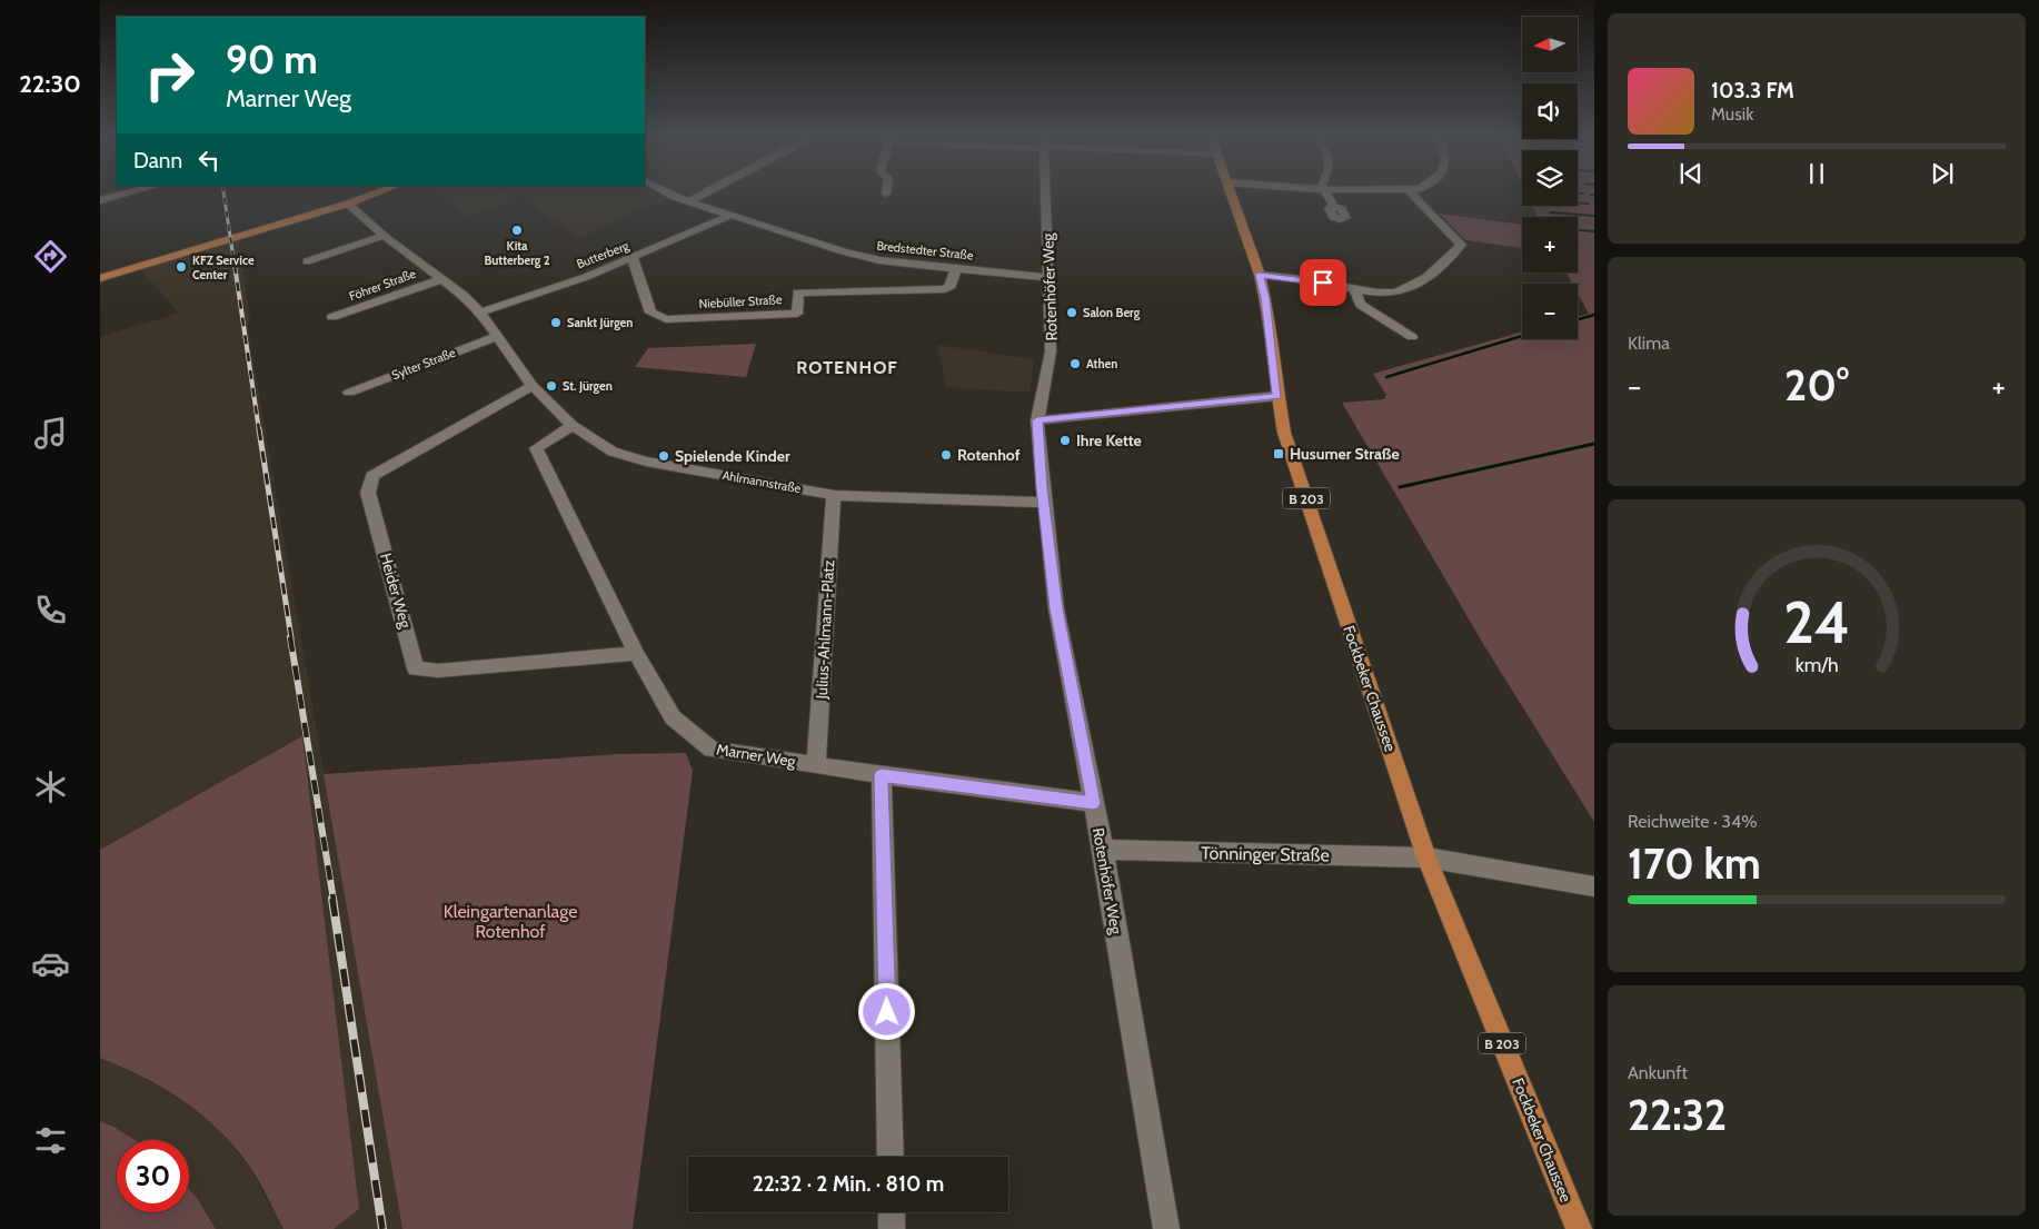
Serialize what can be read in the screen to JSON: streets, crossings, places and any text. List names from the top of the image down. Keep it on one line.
{"streets":{"main road":["B 203","Fockbeker Chaussee"],"street":["Bredstedter Straße","Butterberg","Föhrer Straße","Rotenhöfer Weg","Niebüller Straße","Sylter Straße","Ahlmannstraße","Heider Weg","Julius-Ahlmann-Platz","Marner Weg","Tönninger Straße"]},"crossings":[["Bredstedter Straße","Butterberg"],["Bredstedter Straße","Rotenhöfer Weg"],["Bredstedter Straße","Niebüller Straße"],["Butterberg","Niebüller Straße"],["Butterberg","Ahlmannstraße"],["Föhrer Straße","Ahlmannstraße"],["Rotenhöfer Weg","Ahlmannstraße"],["Rotenhöfer Weg","Marner Weg"],["Rotenhöfer Weg","Tönninger Straße"],["Sylter Straße","Ahlmannstraße"],["Ahlmannstraße","Heider Weg"],["Ahlmannstraße","Julius-Ahlmann-Platz"],["Ahlmannstraße","Marner Weg"],["Heider Weg","Marner Weg"],["Julius-Ahlmann-Platz","Marner Weg"],["Fockbeker Chaussee","Tönninger Straße"]],"districts":["ROTENHOF"],"parks":["Kleingartenanlage Rotenhof"],"places":{"other":["Kita Butterberg 2","KFZ Service Center","Salon Berg","Sankt Jürgen","Athen","St. Jürgen","Ihre Kette","Rotenhof","Spielende Kinder"],"transit":["Husumer Straße"]},"north":"left","page":{"tabs":"22:30","map_buttons":["+","−"],"turn":["90 m","Marner Weg"],"song":["103.3 FM","Musik"],"then":"Dann","tile":["Klima",["Reichweite · 34%","170 km"],["Ankunft","22:32"]],"heat":["−","20°","+"],"limit":"30","trip":"22:32 · 2 Min. · 810 m","gauge":["24","km/h"]}}
